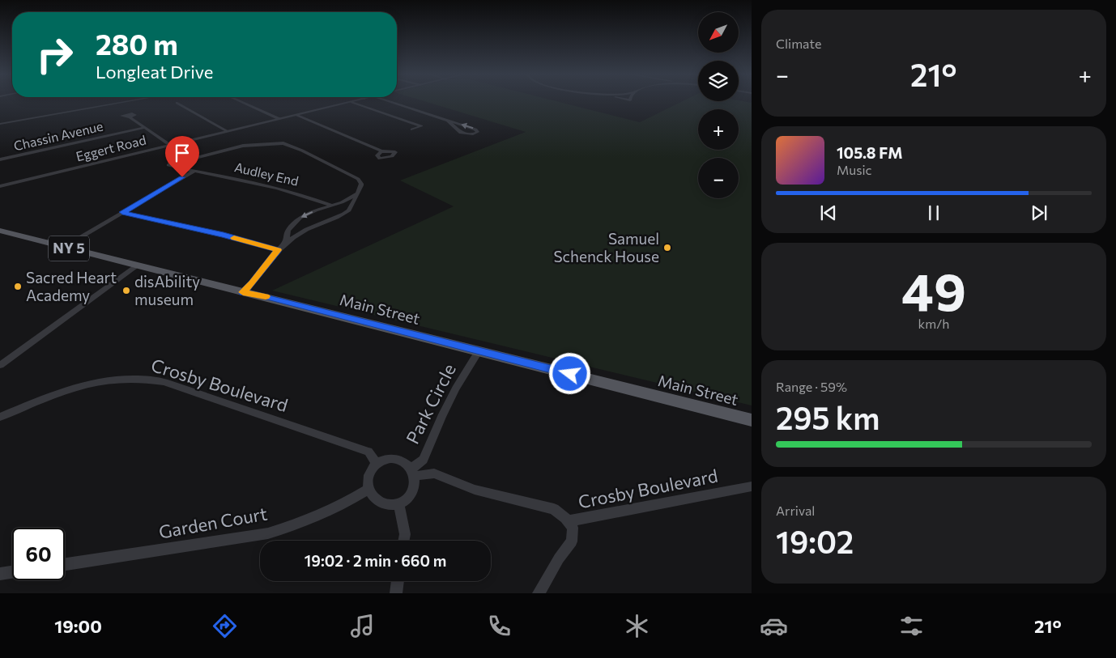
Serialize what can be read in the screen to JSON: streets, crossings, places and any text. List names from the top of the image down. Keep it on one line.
{"streets":{"main road":["NY 5","Main Street"],"street":["Chassin Avenue","Eggert Road","Audley End","Crosby Boulevard","Park Circle","Garden Court"]},"crossings":[["Main Street","Park Circle"],["Crosby Boulevard","Park Circle"],["Crosby Boulevard","Garden Court"],["Park Circle","Garden Court"]],"places":["Samuel Schenck House","Sacred Heart Academy","disAbility museum"],"north":"bottom left","page":{"tile":["Climate",["49","km/h"],["Range · 59%","295 km"],["Arrival","19:02"]],"map_buttons":["+","−"],"turn":["280 m","Longleat Drive"],"heat":["−","21°","+"],"song":["105.8 FM","Music"],"limit":"60","trip":"19:02 · 2 min · 660 m","tabs":["19:00","21°"]}}
